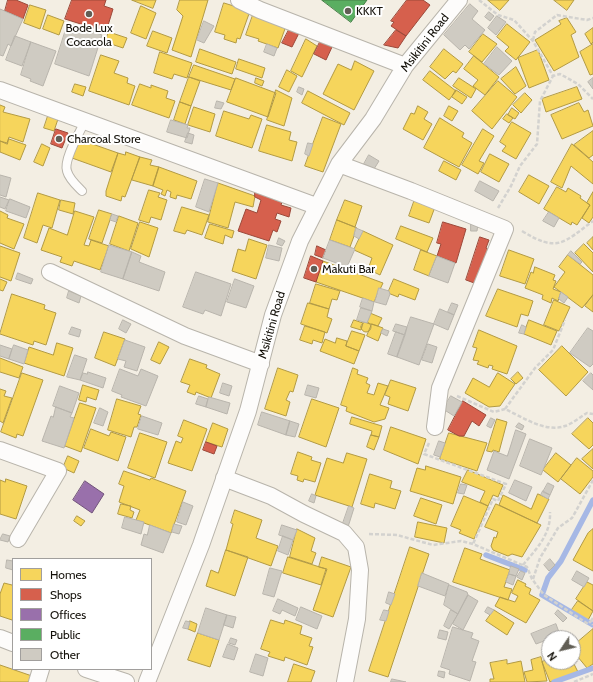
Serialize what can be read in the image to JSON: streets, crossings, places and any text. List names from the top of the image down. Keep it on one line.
{"streets":{"street":["Msikitini Road"]},"places":["KKKT","Bode Lux Cocacola","Charcoal Store","Makuti Bar"],"legend":["Homes","Shops","Offices","Public","Other"],"north":"bottom left"}
